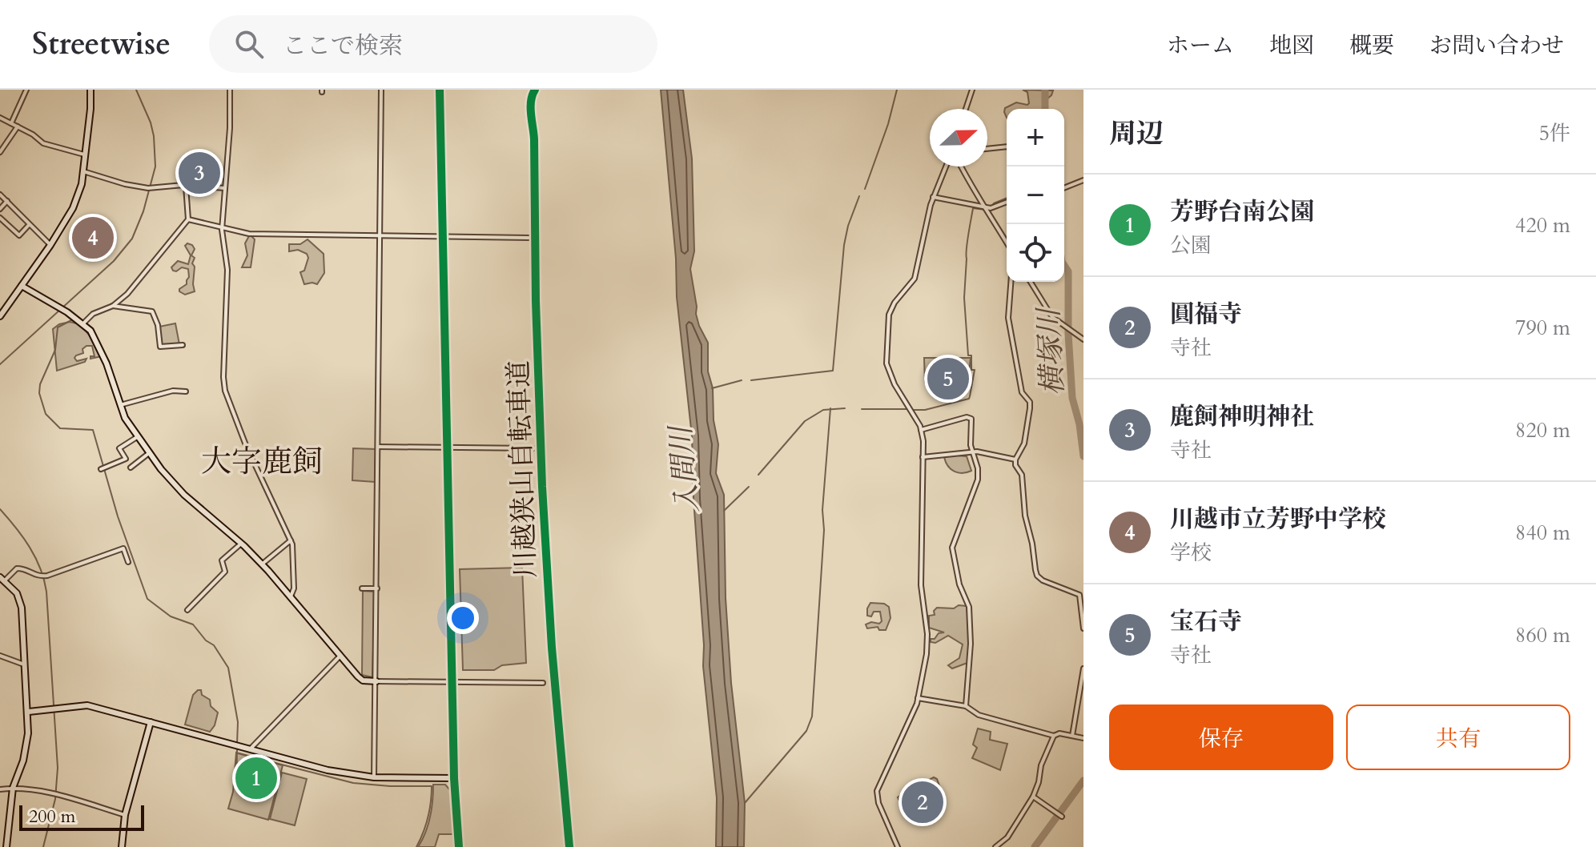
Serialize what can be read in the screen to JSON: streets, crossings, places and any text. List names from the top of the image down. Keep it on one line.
{"streets":{"cycle path":["川越狭山自転車道"]},"districts":["大字鹿飼"],"water":["横塚川","入間川"],"scale_bar":"200 m","north":"right","page":{"header":"Streetwise","search":"ここで検索","nav":["ホーム","地図","概要","お問い合わせ"],"heading":["周辺","5件"],"map_buttons":["+","−"],"pins":["3","4","5","1","2"],"list":[{"mark":"1","name":"芳野台南公園","note":"公園","value":"420 m"},{"mark":"2","name":"圓福寺","note":"寺社","value":"790 m"},{"mark":"3","name":"鹿飼神明神社","note":"寺社","value":"820 m"},{"mark":"4","name":"川越市立芳野中学校","note":"学校","value":"840 m"},{"mark":"5","name":"宝石寺","note":"寺社","value":"860 m"}],"buttons":["保存","共有"],"scale":"200 m"}}
